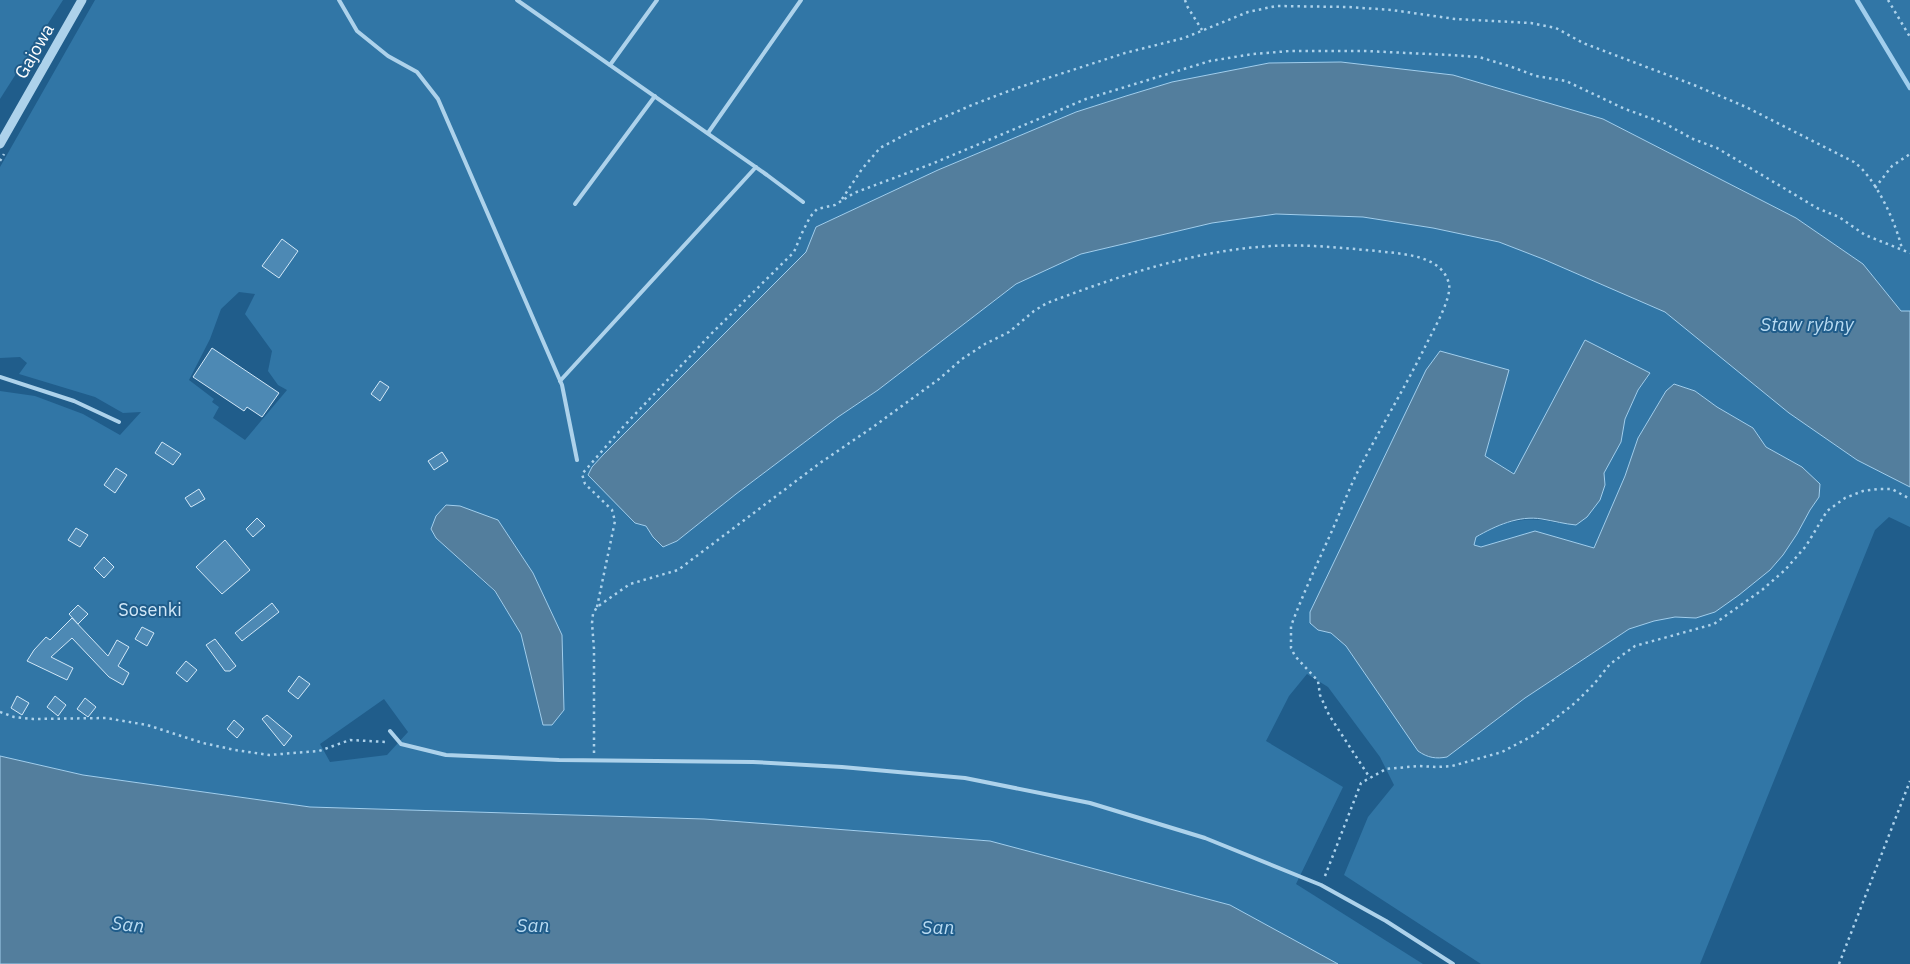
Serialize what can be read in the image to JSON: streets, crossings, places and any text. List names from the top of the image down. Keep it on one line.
{"streets":{"street":["Gajowa"]},"water":["Staw rybny","San"],"parks":["Sosenki"]}
